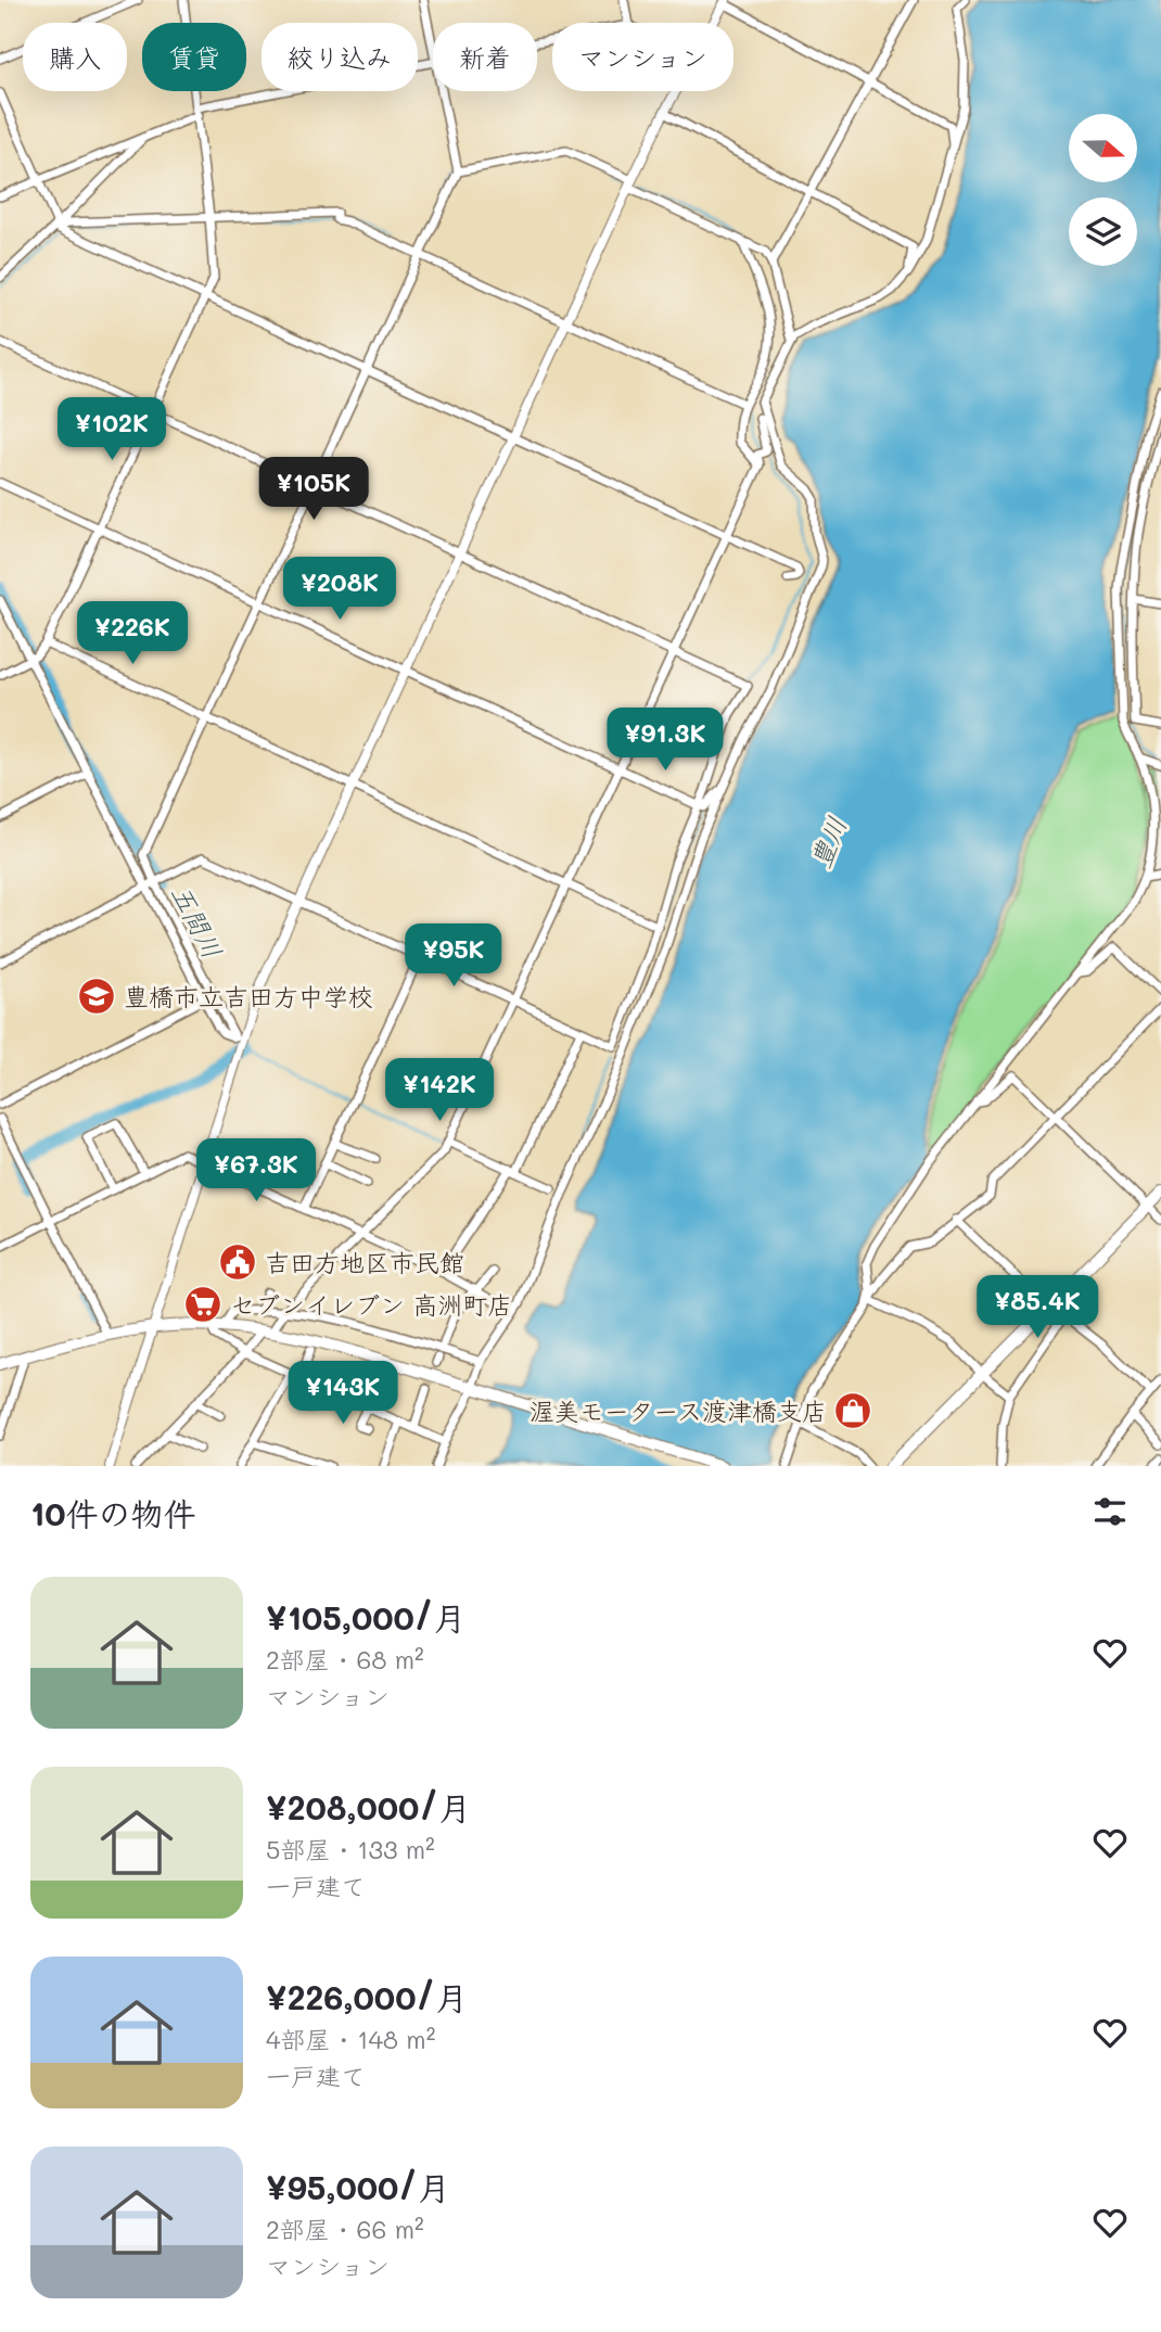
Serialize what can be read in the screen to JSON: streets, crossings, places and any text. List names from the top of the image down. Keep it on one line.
{"water":["豊川","五間川"],"places":{"school or university":["豊橋市立吉田方中学校"],"public building":["吉田方地区市民館"],"supermarket":["セブンイレブン 高洲町店"],"shop":["渥美モータース渡津橋支店"]},"north":"right","page":{"chip":["購入","賃貸","絞り込み","新着","マンション"],"price":["¥102K","¥105K","¥208K","¥226K","¥91.3K","¥95K","¥142K","¥67.3K","¥85.4K","¥143K"],"heading":"10件の物件","list":[{"name":"¥105,000/月","note":"2部屋 · 68 m² · マンション"},{"name":"¥208,000/月","note":"5部屋 · 133 m² · 一戸建て"},{"name":"¥226,000/月","note":"4部屋 · 148 m² · 一戸建て"},{"name":"¥95,000/月","note":"2部屋 · 66 m² · マンション"}]}}
